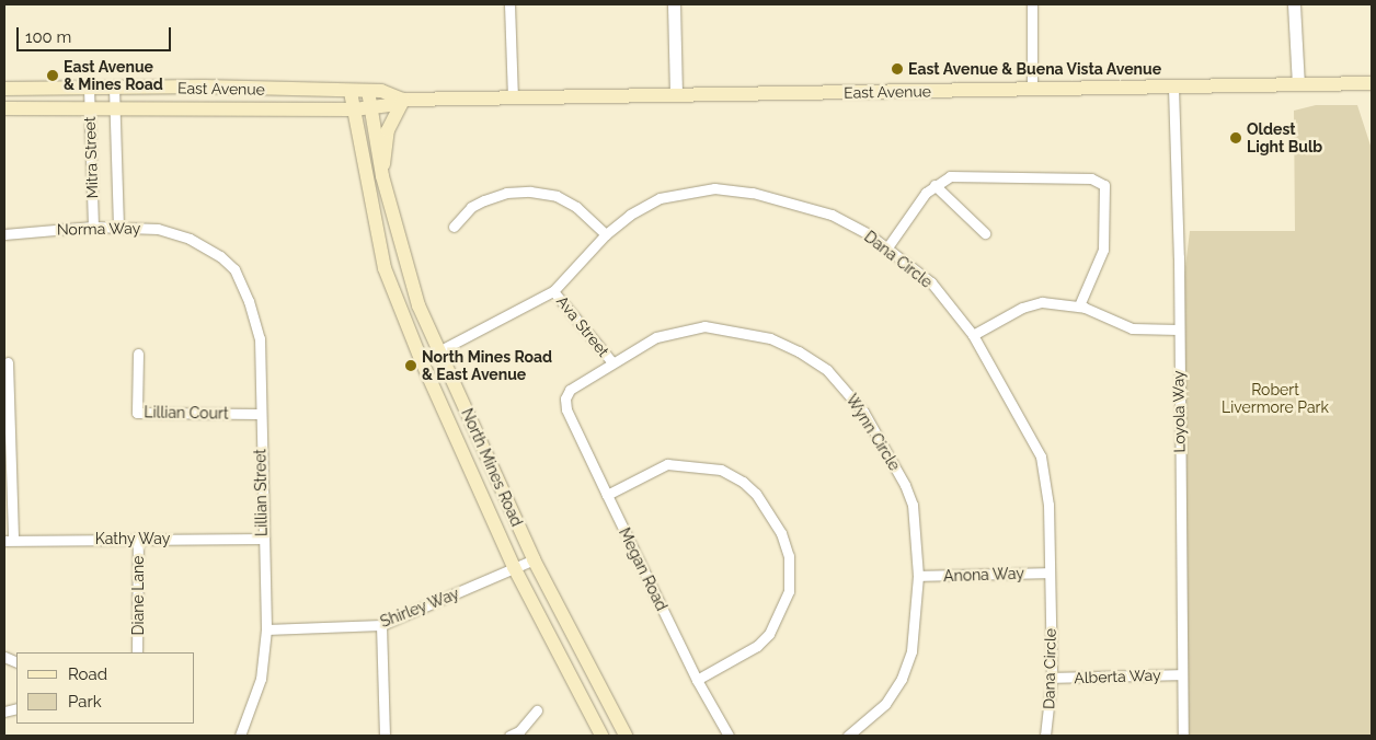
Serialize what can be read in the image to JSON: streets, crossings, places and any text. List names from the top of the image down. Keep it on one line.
{"streets":{"main road":["East Avenue","North Mines Road"],"street":["Mitra Street","Norma Way","Dana Circle","Ava Street","Loyola Way","Lillian Court","Wynn Circle","Lillian Street","Kathy Way","Megan Road","Anona Way","Diane Lane","Shirley Way","Alberta Way"]},"crossings":[["East Avenue","Mitra Street"],["East Avenue","Loyola Way"],["East Avenue","North Mines Road"],["Mitra Street","Norma Way"],["Norma Way","Lillian Street"],["Dana Circle","Ava Street"],["Dana Circle","North Mines Road"],["Dana Circle","Anona Way"],["Dana Circle","Alberta Way"],["Ava Street","Wynn Circle"],["Loyola Way","Alberta Way"],["Lillian Court","Lillian Street"],["Wynn Circle","Megan Road"],["Wynn Circle","Anona Way"],["North Mines Road","Shirley Way"],["Lillian Street","Kathy Way"],["Lillian Street","Shirley Way"],["Kathy Way","Diane Lane"]],"parks":["Robert Livermore Park"],"places":["East Avenue & Buena Vista Avenue","East Avenue & Mines Road","Oldest Light Bulb","North Mines Road & East Avenue"],"legend":["Road","Park"],"scale_bar":"100 m"}
